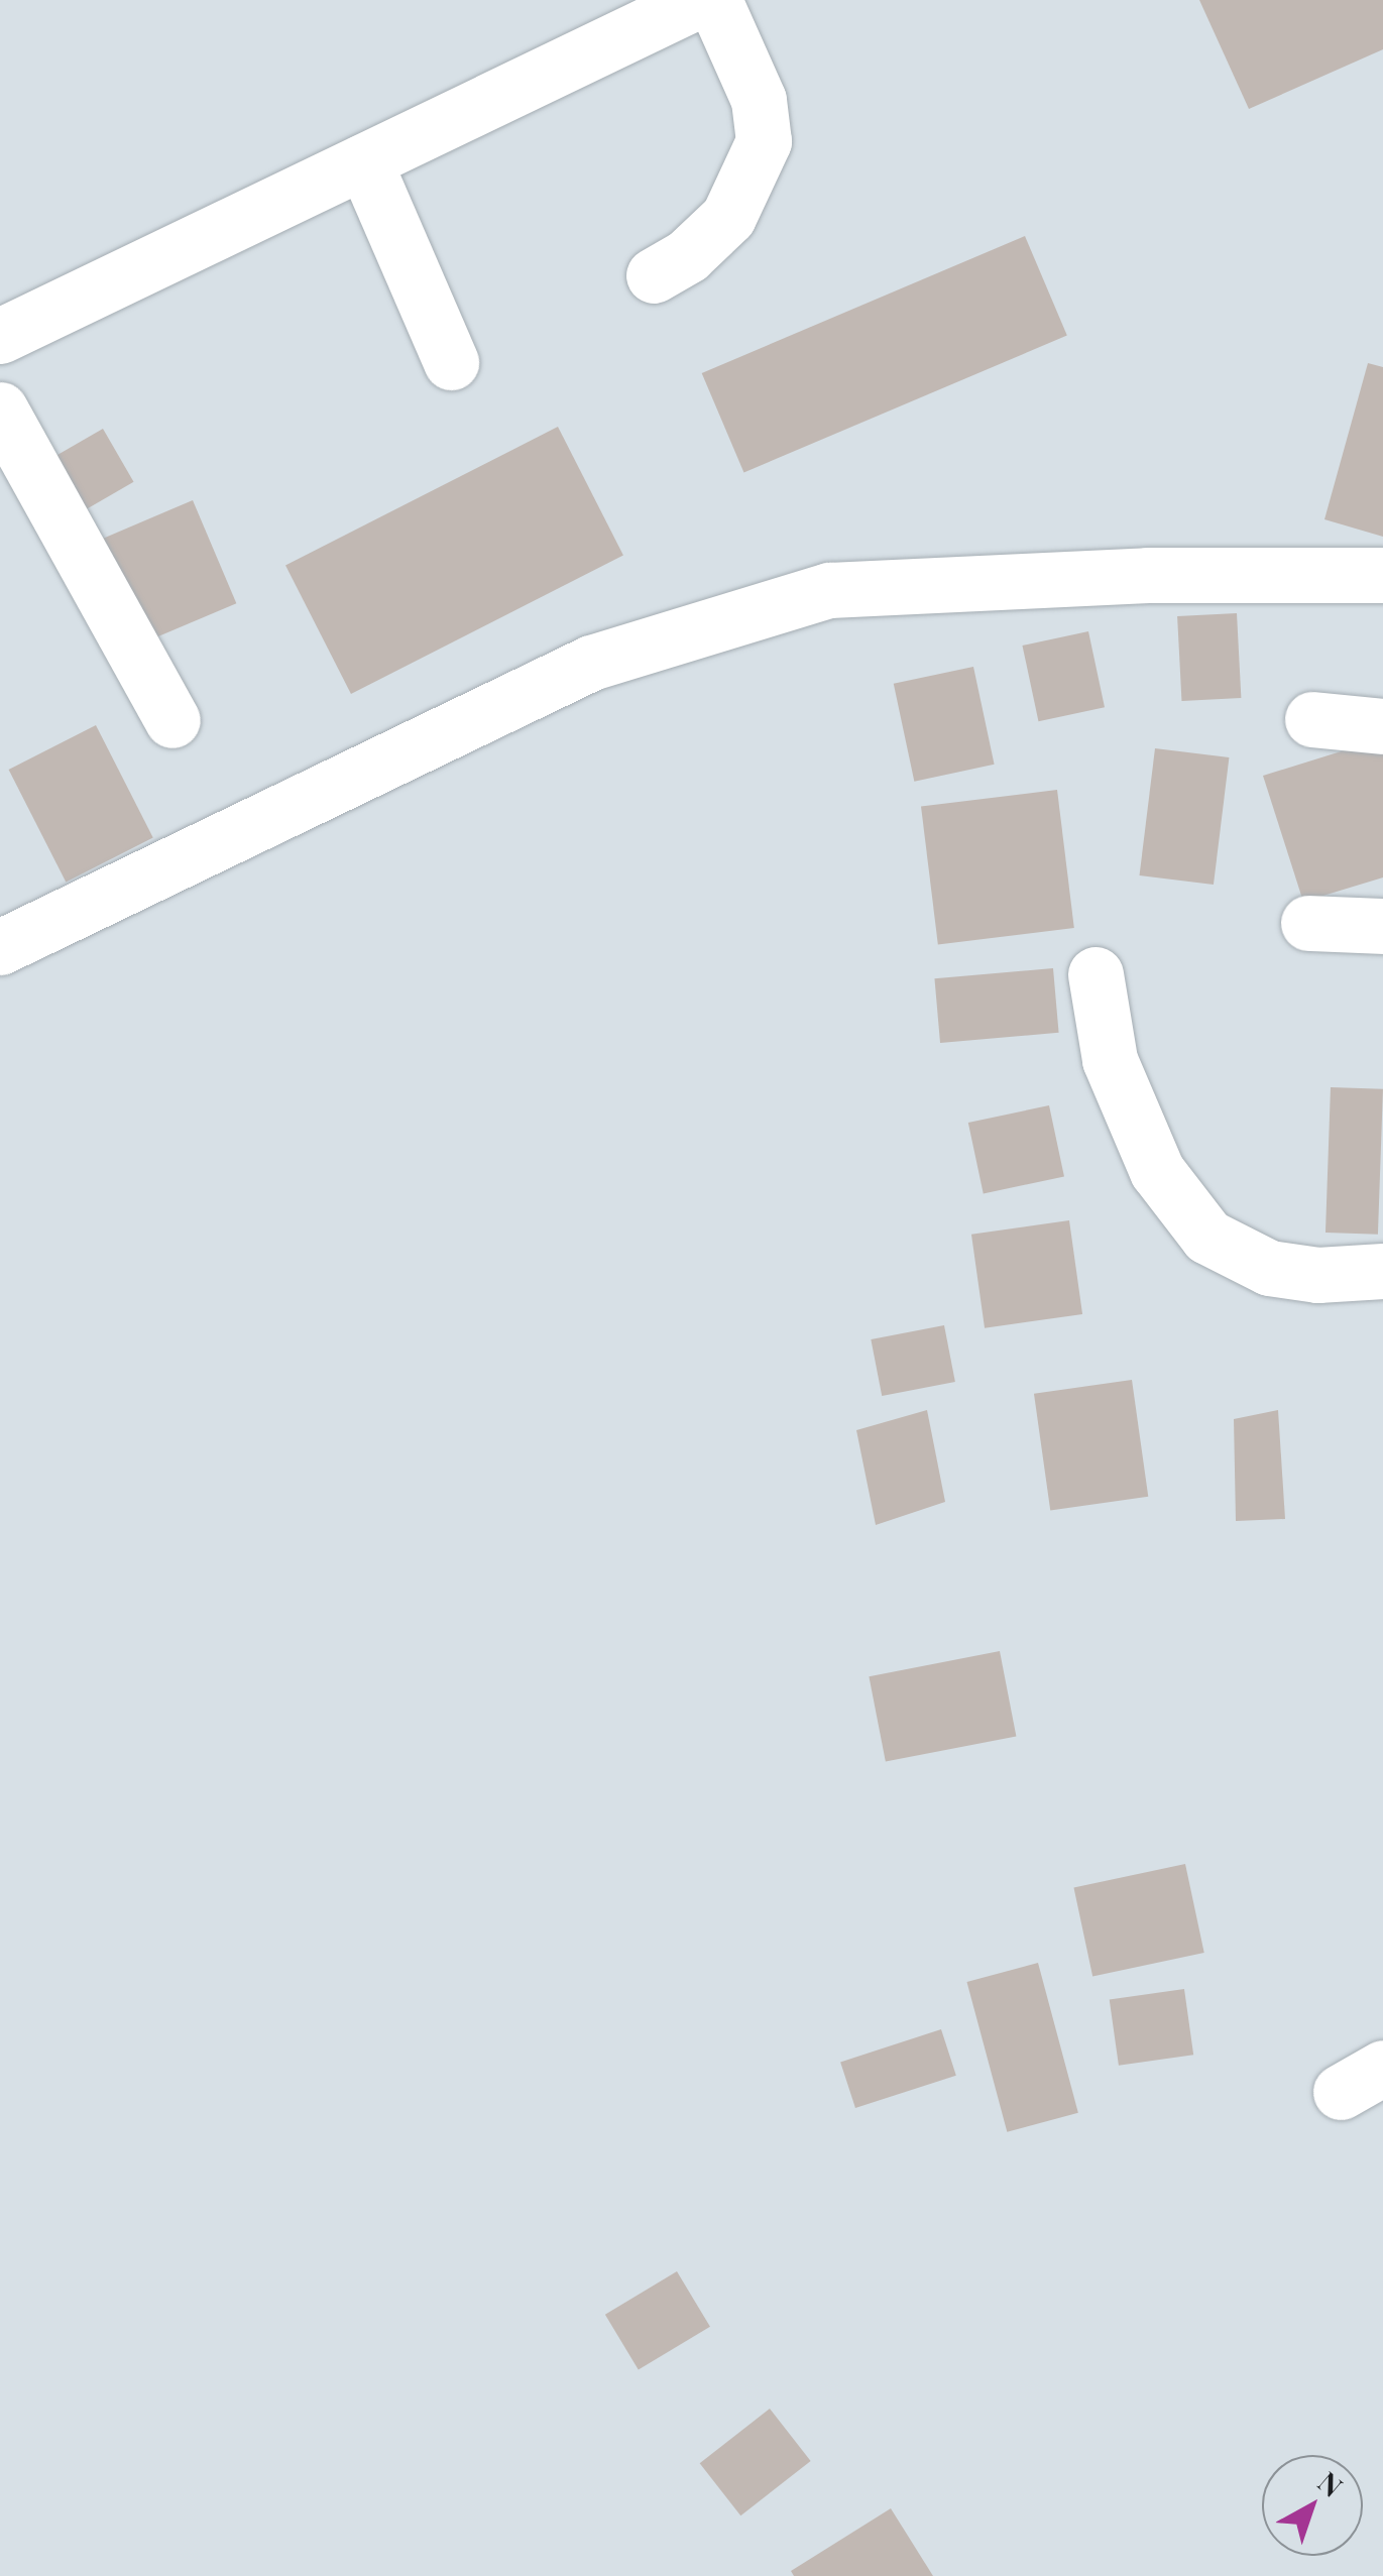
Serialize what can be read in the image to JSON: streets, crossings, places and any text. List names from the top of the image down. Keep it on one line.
{"north":"top right"}
